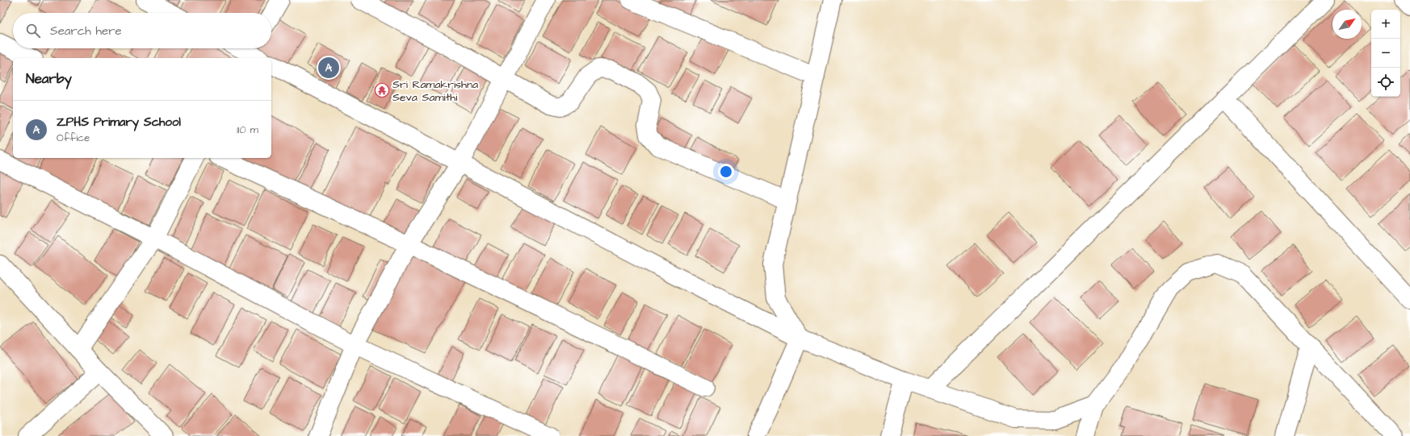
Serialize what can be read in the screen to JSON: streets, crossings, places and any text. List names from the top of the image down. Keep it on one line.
{"places":{"temple":["Sri Ramakrishna Seva Samithi"]},"north":"top right","page":{"map_buttons":["+","−"],"search":"Search here","pins":"A","heading":"Nearby","list":[{"mark":"A","name":"ZPHS Primary School","note":"Office","value":"110 m"}]}}
